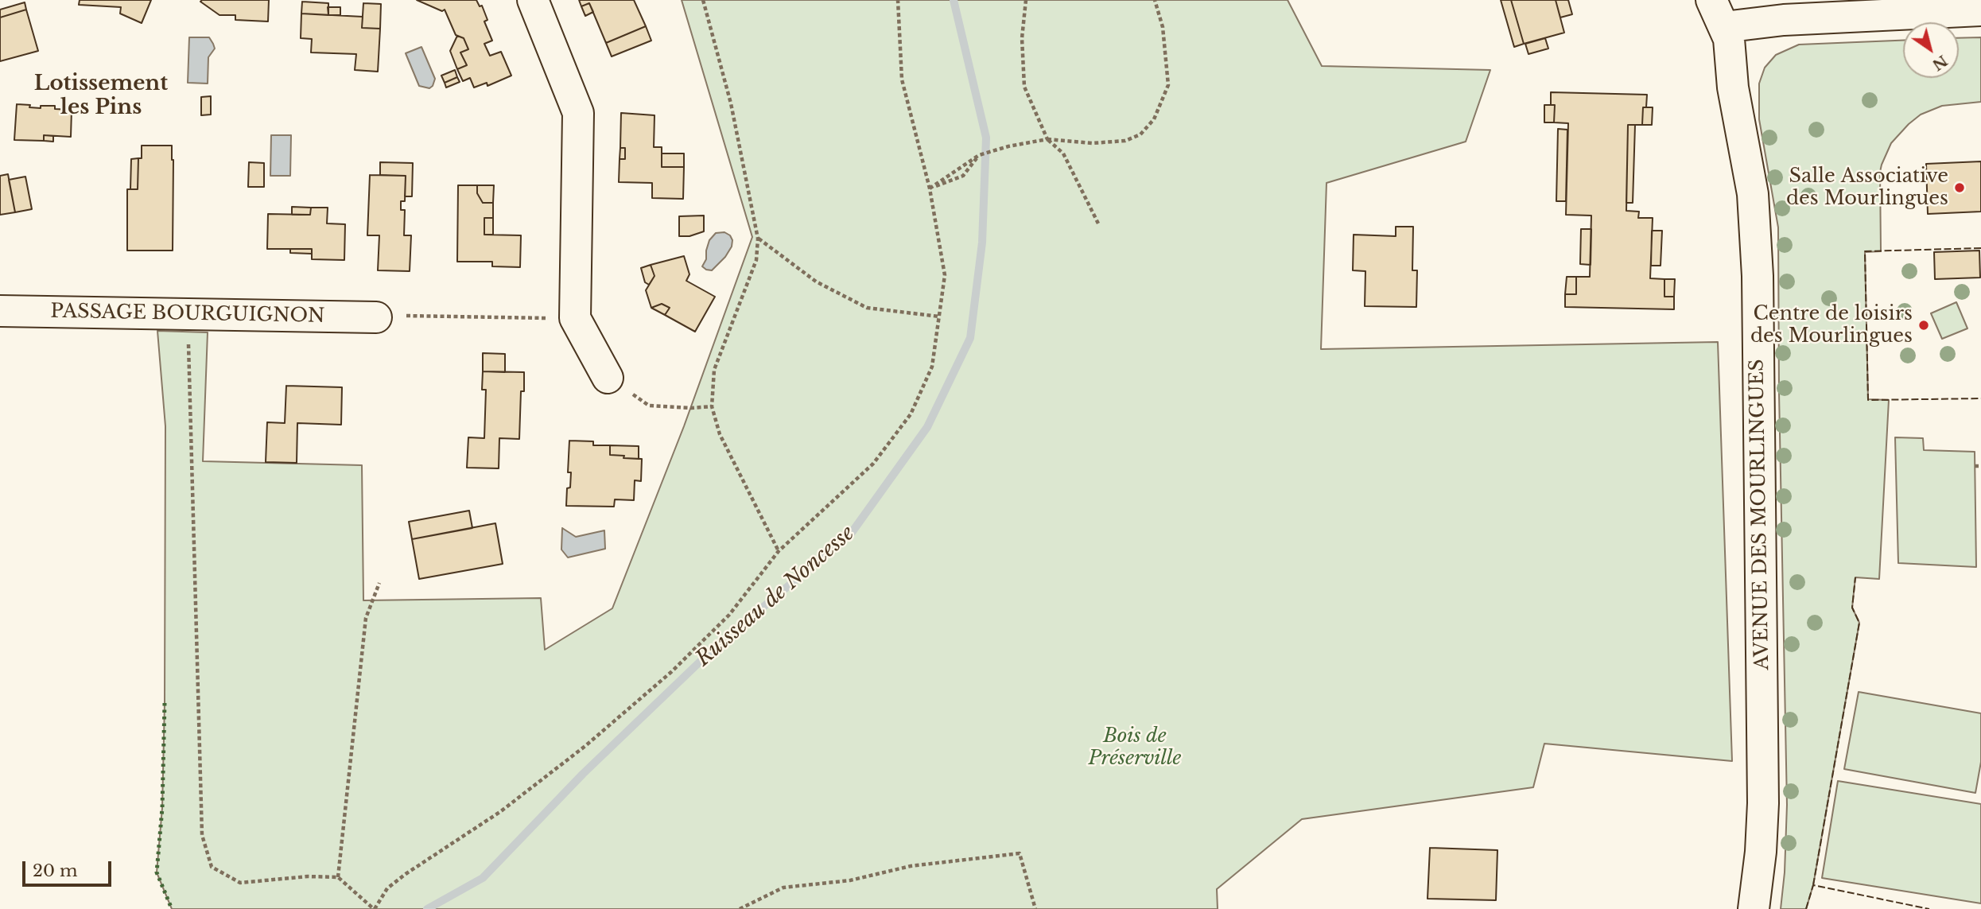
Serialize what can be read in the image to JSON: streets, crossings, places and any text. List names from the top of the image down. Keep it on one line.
{"streets":{"street":["PASSAGE BOURGUIGNON","AVENUE DES MOURLINGUES"]},"districts":["Lotissement les Pins"],"water":["Ruisseau de Noncesse"],"parks":["Bois de Préserville"],"places":["Salle Associative des Mourlingues","Centre de loisirs des Mourlingues"],"scale_bar":"20 m","north":"bottom right"}
